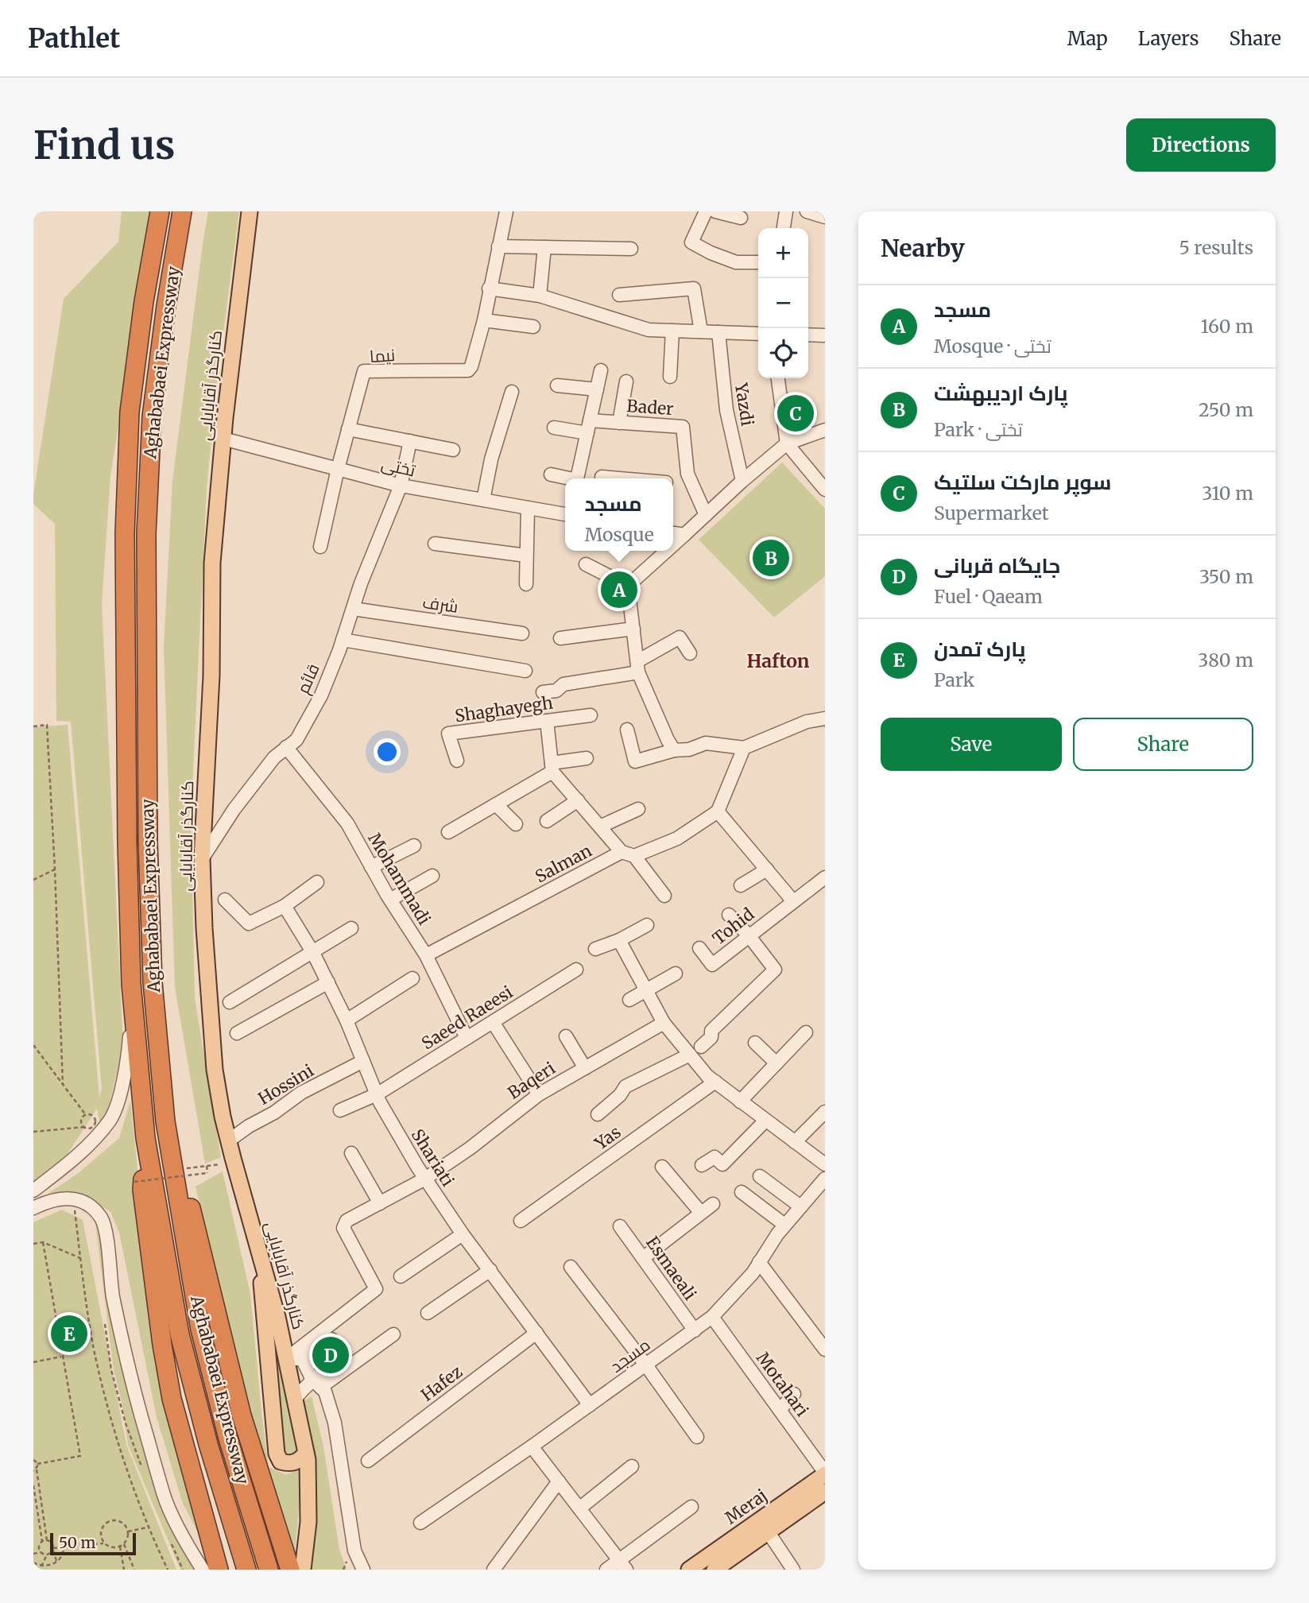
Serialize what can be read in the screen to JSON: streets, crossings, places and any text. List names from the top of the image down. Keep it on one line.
{"streets":{"highway":["Aghababaei Expressway"],"main road":["کنارگذر آقابابایی","Meraj"],"street":["نیما","Yazdi","Bader","تختی","شرف","قائم","Shaghayegh","Salman","Mohammadi","Tohid","Saeed Raeesi","Baqeri","Hossini","Yas","Shariati","Esmaeali","مسجد","Hafez","Motahari"]},"crossings":[["نیما","تختی"],["کنارگذر آقابابایی","تختی"],["کنارگذر آقابابایی","قائم"],["کنارگذر آقابابایی","Hossini"],["تختی","قائم"],["شرف","قائم"],["قائم","Mohammadi"],["Salman","Mohammadi"],["Mohammadi","Saeed Raeesi"],["Saeed Raeesi","Shariati"],["Baqeri","Shariati"],["Hossini","Shariati"],["Shariati","مسجد"],["Shariati","Hafez"],["Esmaeali","مسجد"],["مسجد","Motahari"],["Motahari","Meraj"]],"districts":["Hafton"],"scale_bar":"50 m","page":{"header":"Pathlet","nav":["Map","Layers","Share"],"buttons":["Directions",["Save","Share"]],"title":"Find us","heading":["Nearby","5 results"],"map_buttons":["+","−"],"list":[{"mark":"A","name":"مسجد","note":"Mosque · تختی","value":"160 m"},{"mark":"B","name":"پارک اردیبهشت","note":"Park · تختی","value":"250 m"},{"mark":"C","name":"سوپر مارکت سلتیک","note":"Supermarket","value":"310 m"},{"mark":"D","name":"جایگاه قربانی","note":"Fuel · Qaeam","value":"350 m"},{"mark":"E","name":"پارک تمدن","note":"Park","value":"380 m"}],"pins":["C","B","A","E","D"],"popup":["مسجد","Mosque"],"scale":"50 m"}}
